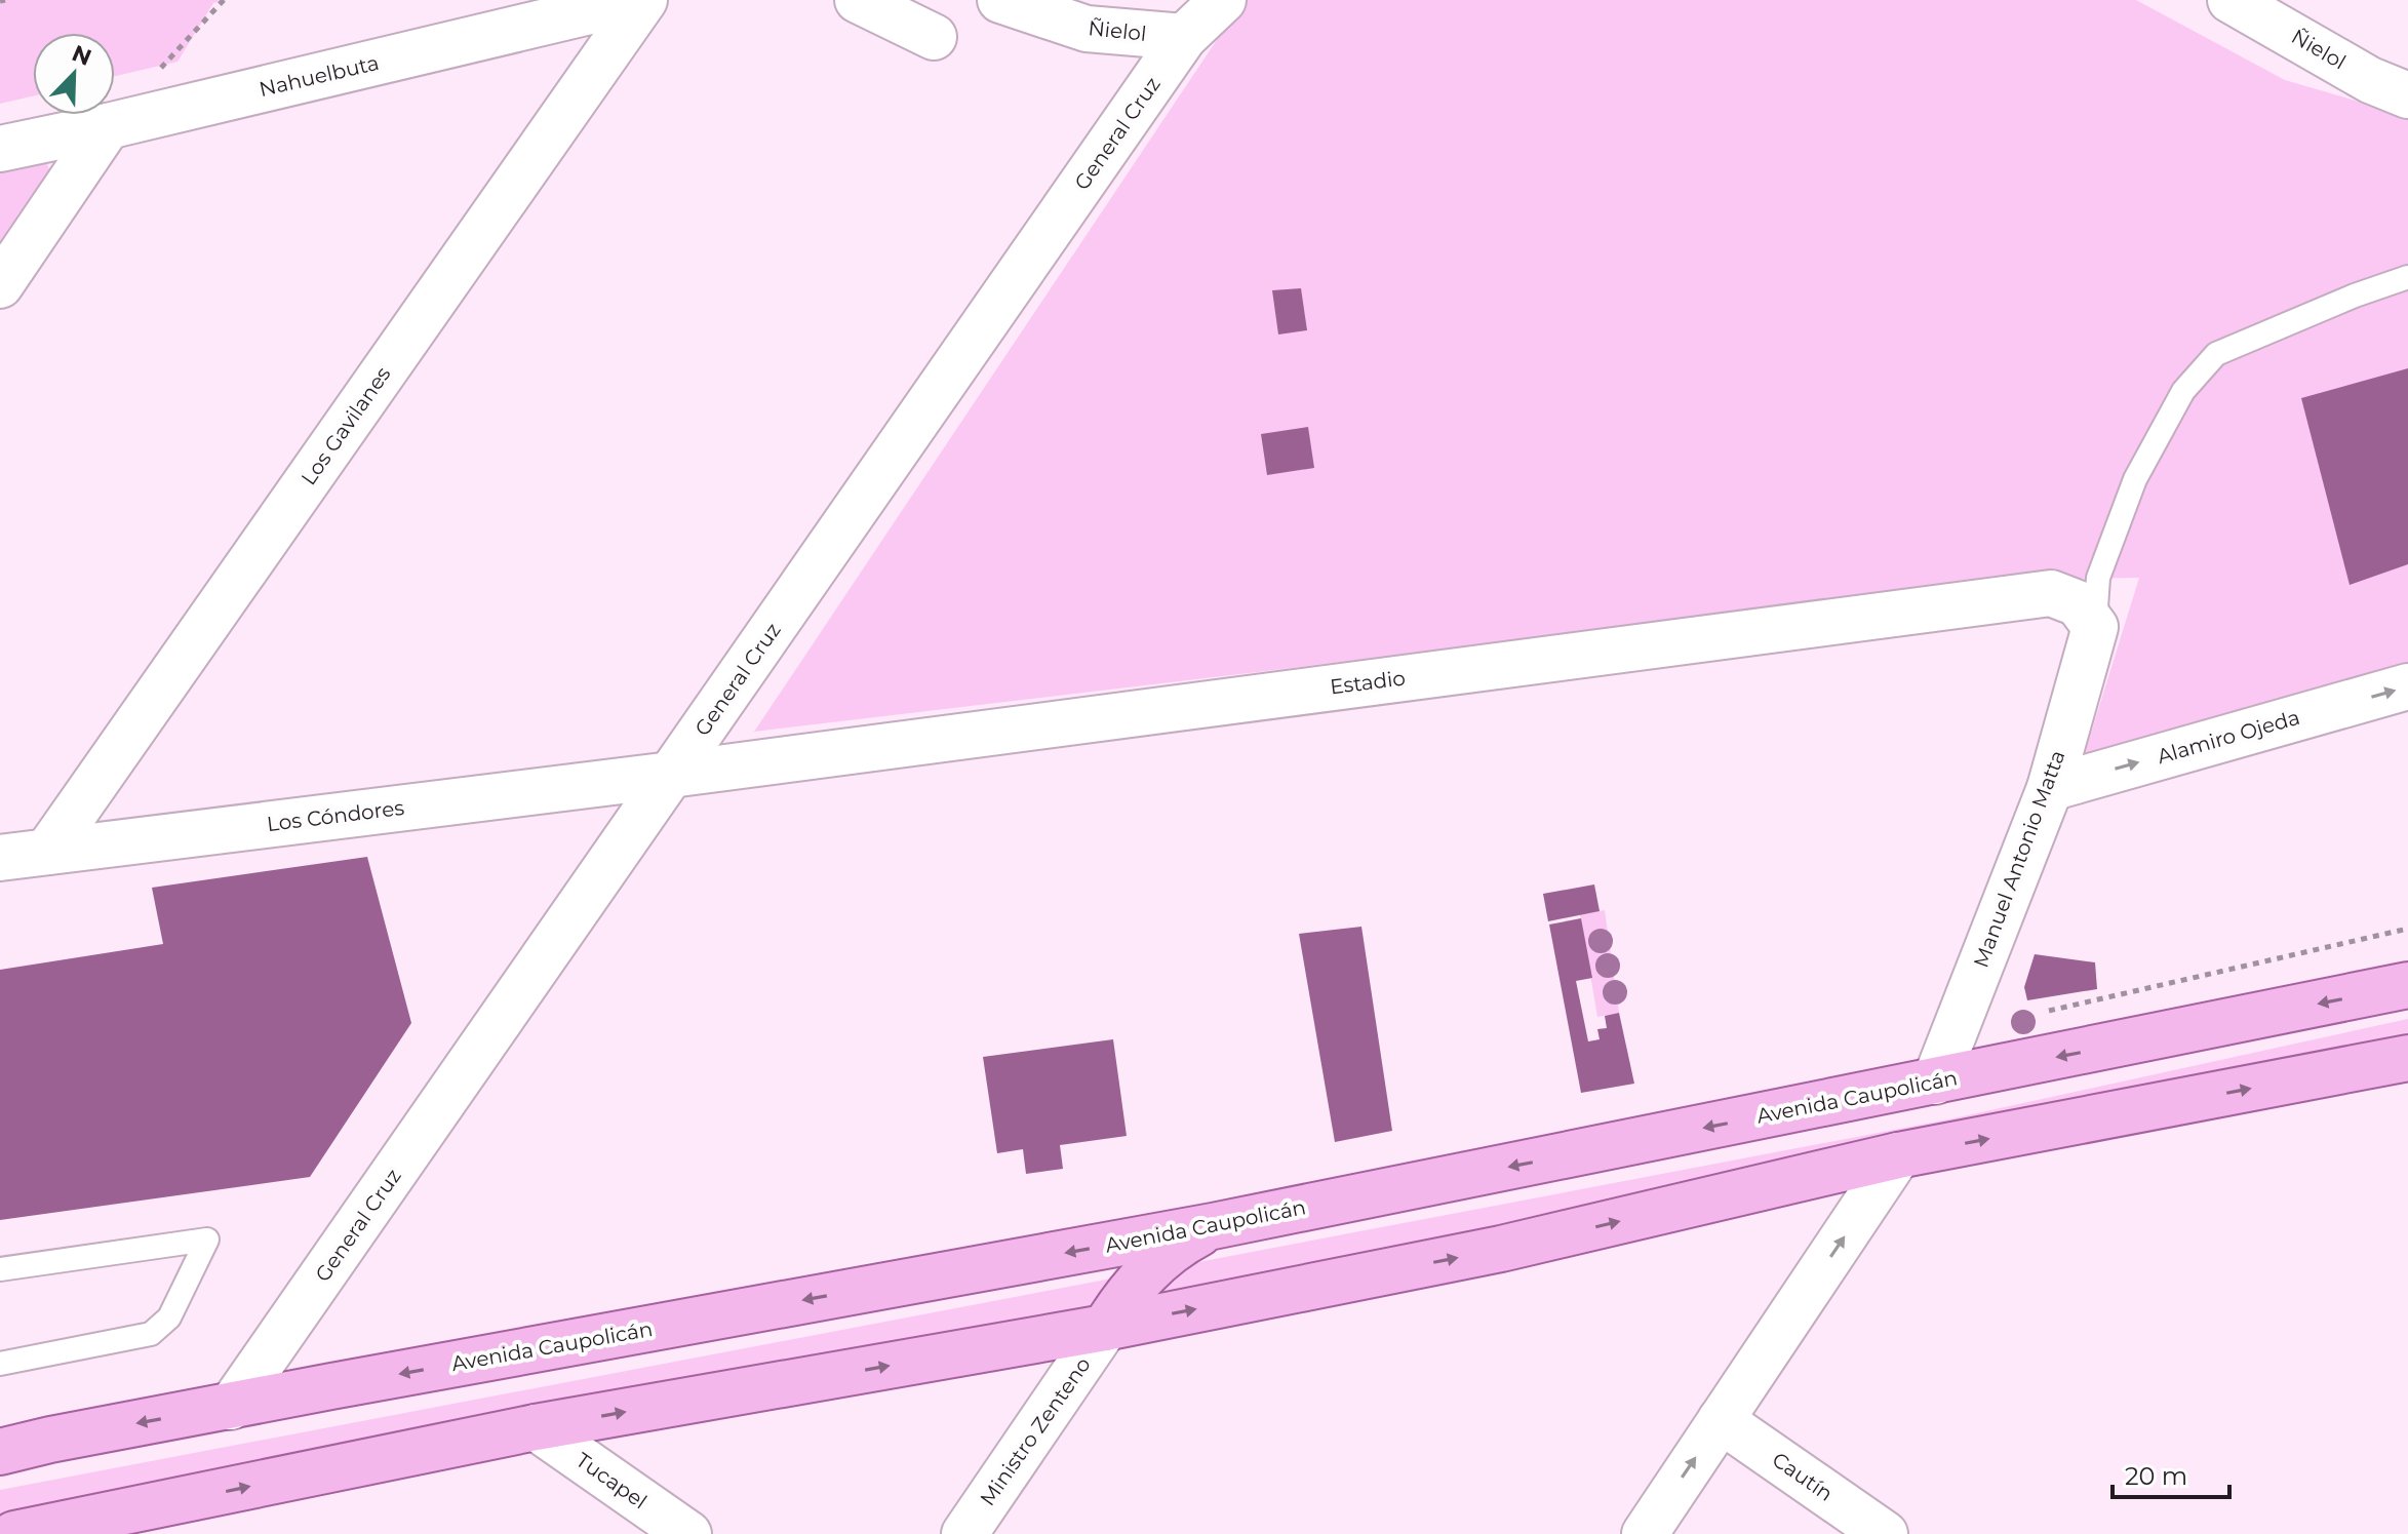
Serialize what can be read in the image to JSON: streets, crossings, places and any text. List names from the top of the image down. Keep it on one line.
{"streets":{"main road":["Avenida Caupolicán"],"street":["Ñielol","Nahuelbuta","General Cruz","Los Gavilanes","Estadio","Alamiro Ojeda","Los Cóndores","Manuel Antonio Matta","Ministro Zenteno","Cautín","Tucapel"]},"crossings":[["Ñielol","General Cruz"],["General Cruz","Estadio"],["General Cruz","Los Cóndores"],["General Cruz","Avenida Caupolicán"],["Los Gavilanes","Los Cóndores"],["Estadio","Los Cóndores"],["Estadio","Manuel Antonio Matta"],["Alamiro Ojeda","Manuel Antonio Matta"],["Manuel Antonio Matta","Avenida Caupolicán"]],"one_way":["Alamiro Ojeda"],"scale_bar":"20 m","north":"top right"}
